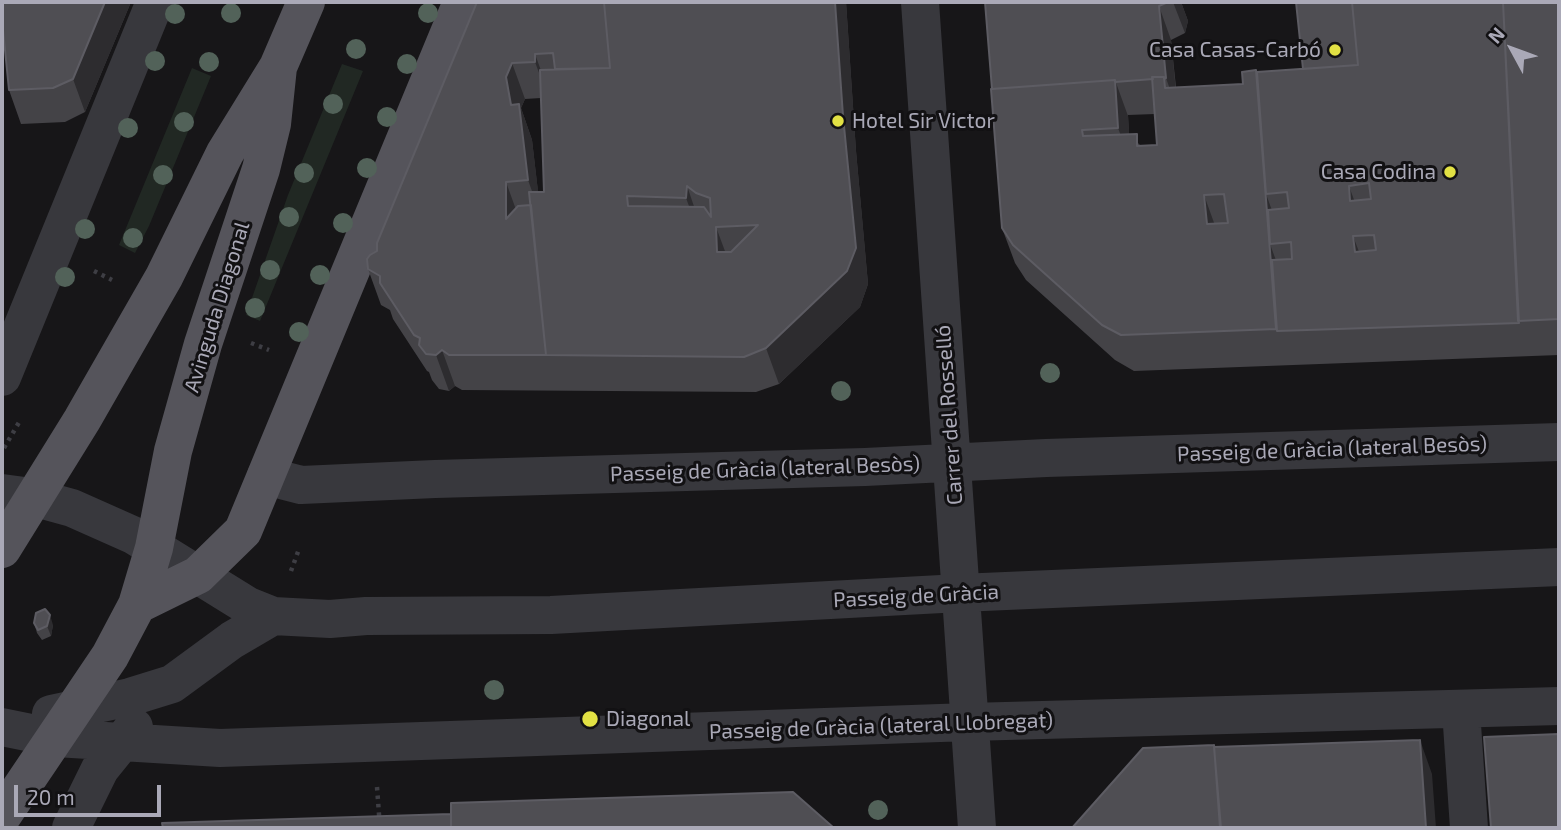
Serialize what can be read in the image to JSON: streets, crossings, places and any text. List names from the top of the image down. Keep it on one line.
{"streets":{"main road":["Avinguda Diagonal"],"street":["Carrer del Rosselló","Passeig de Gràcia (lateral Besòs)","Passeig de Gràcia","Passeig de Gràcia (lateral Llobregat)"]},"crossings":[["Avinguda Diagonal","Passeig de Gràcia"],["Avinguda Diagonal","Passeig de Gràcia (lateral Llobregat)"],["Carrer del Rosselló","Passeig de Gràcia (lateral Besòs)"],["Carrer del Rosselló","Passeig de Gràcia"],["Carrer del Rosselló","Passeig de Gràcia (lateral Llobregat)"]],"places":["Casa Casas-Carbó","Hotel Sir Victor","Casa Codina","Diagonal"],"scale_bar":"20 m","north":"top left"}
